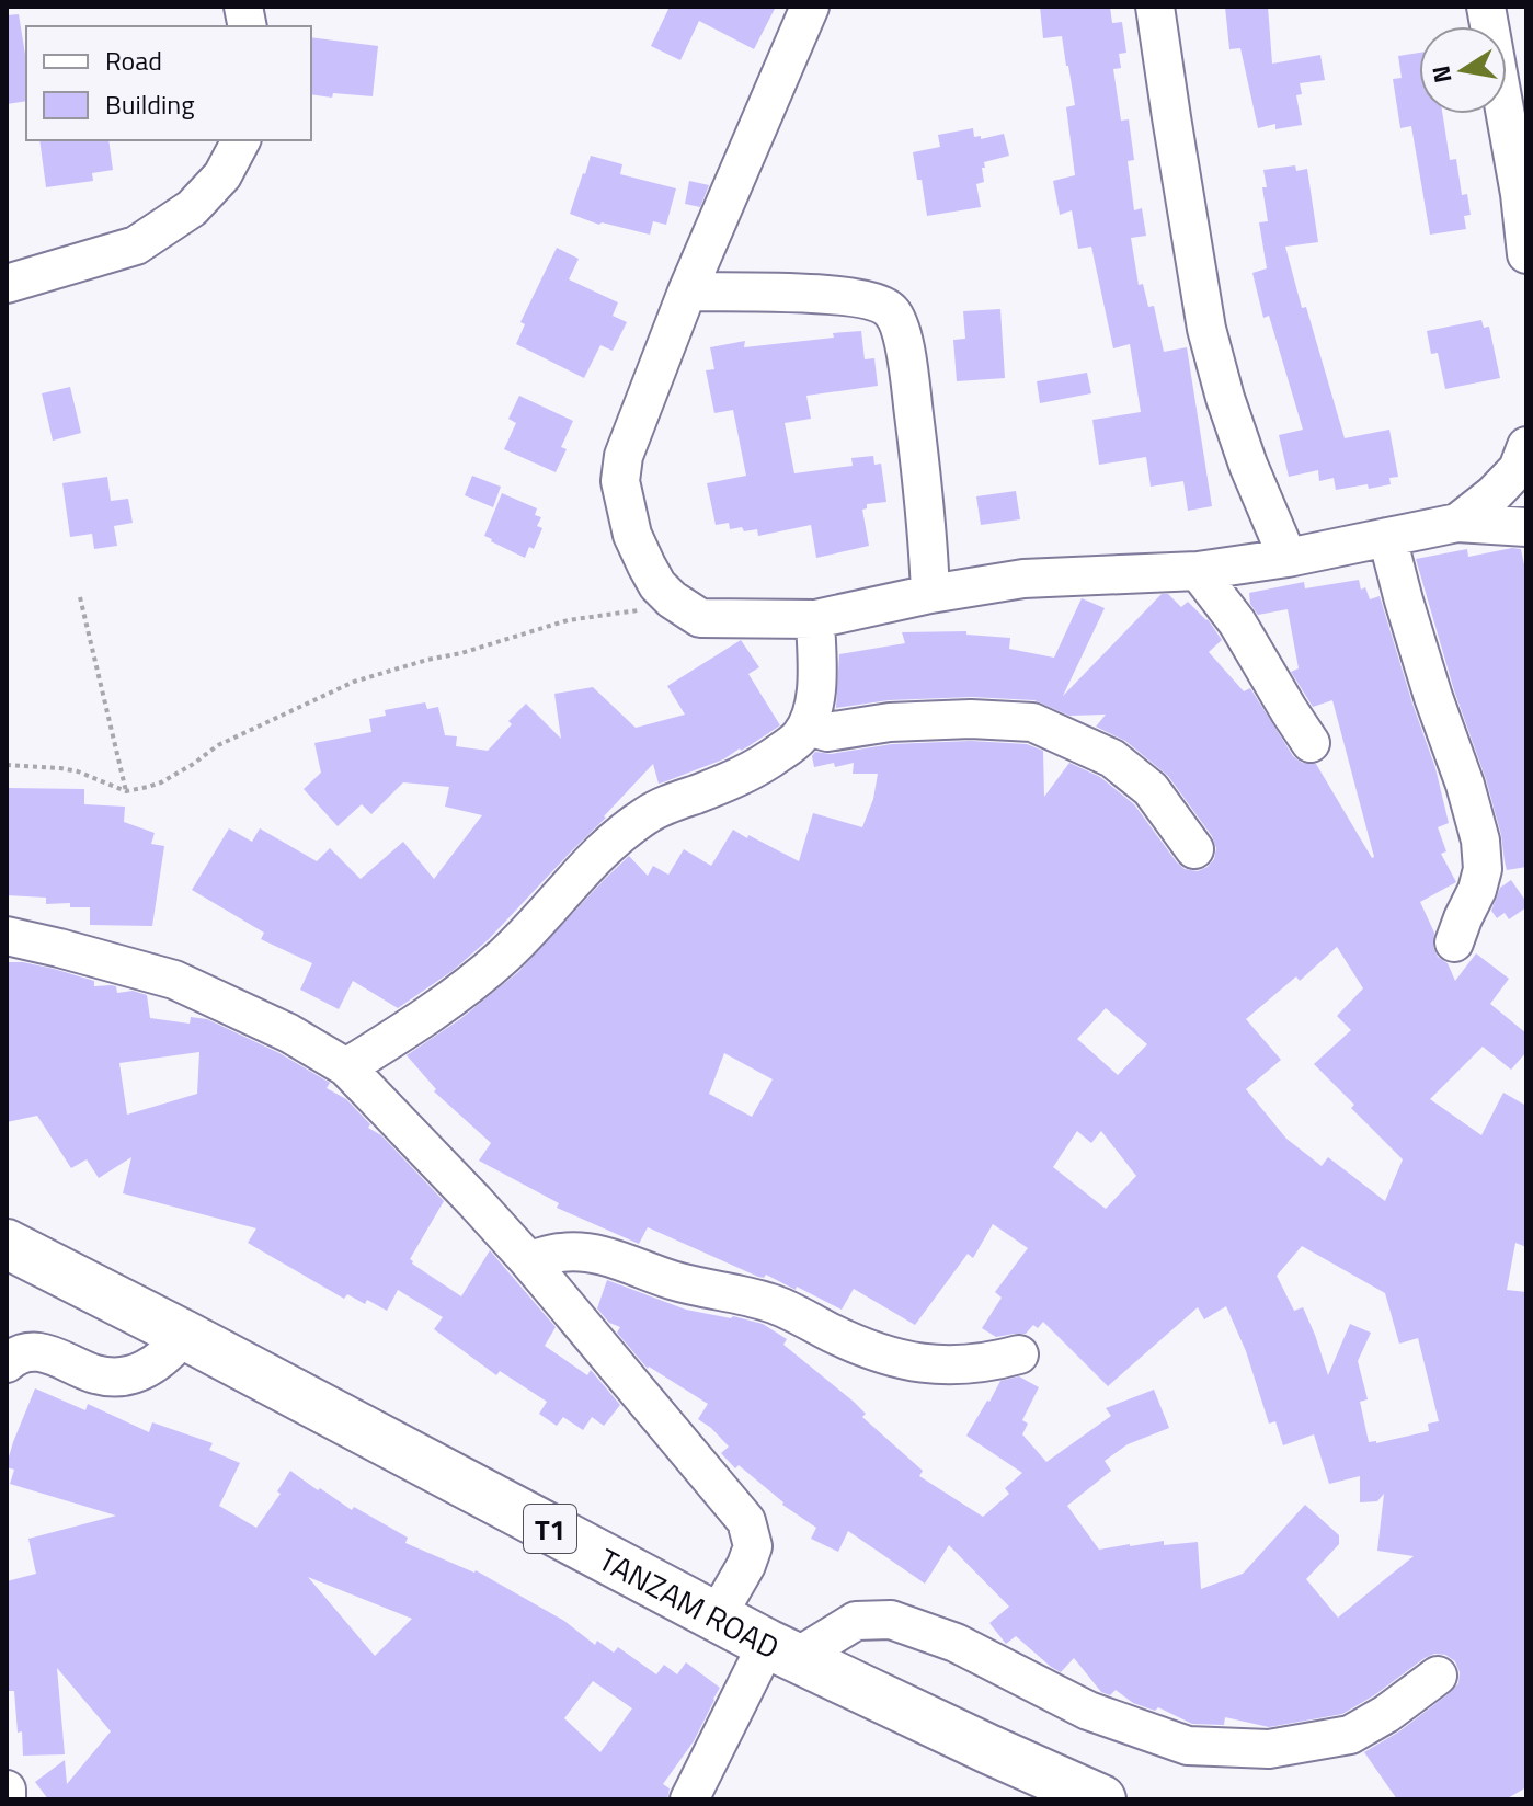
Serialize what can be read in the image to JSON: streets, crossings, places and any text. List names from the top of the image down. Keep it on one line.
{"streets":{"highway":["T1","TANZAM ROAD"]},"legend":["Road","Building"],"north":"left"}
